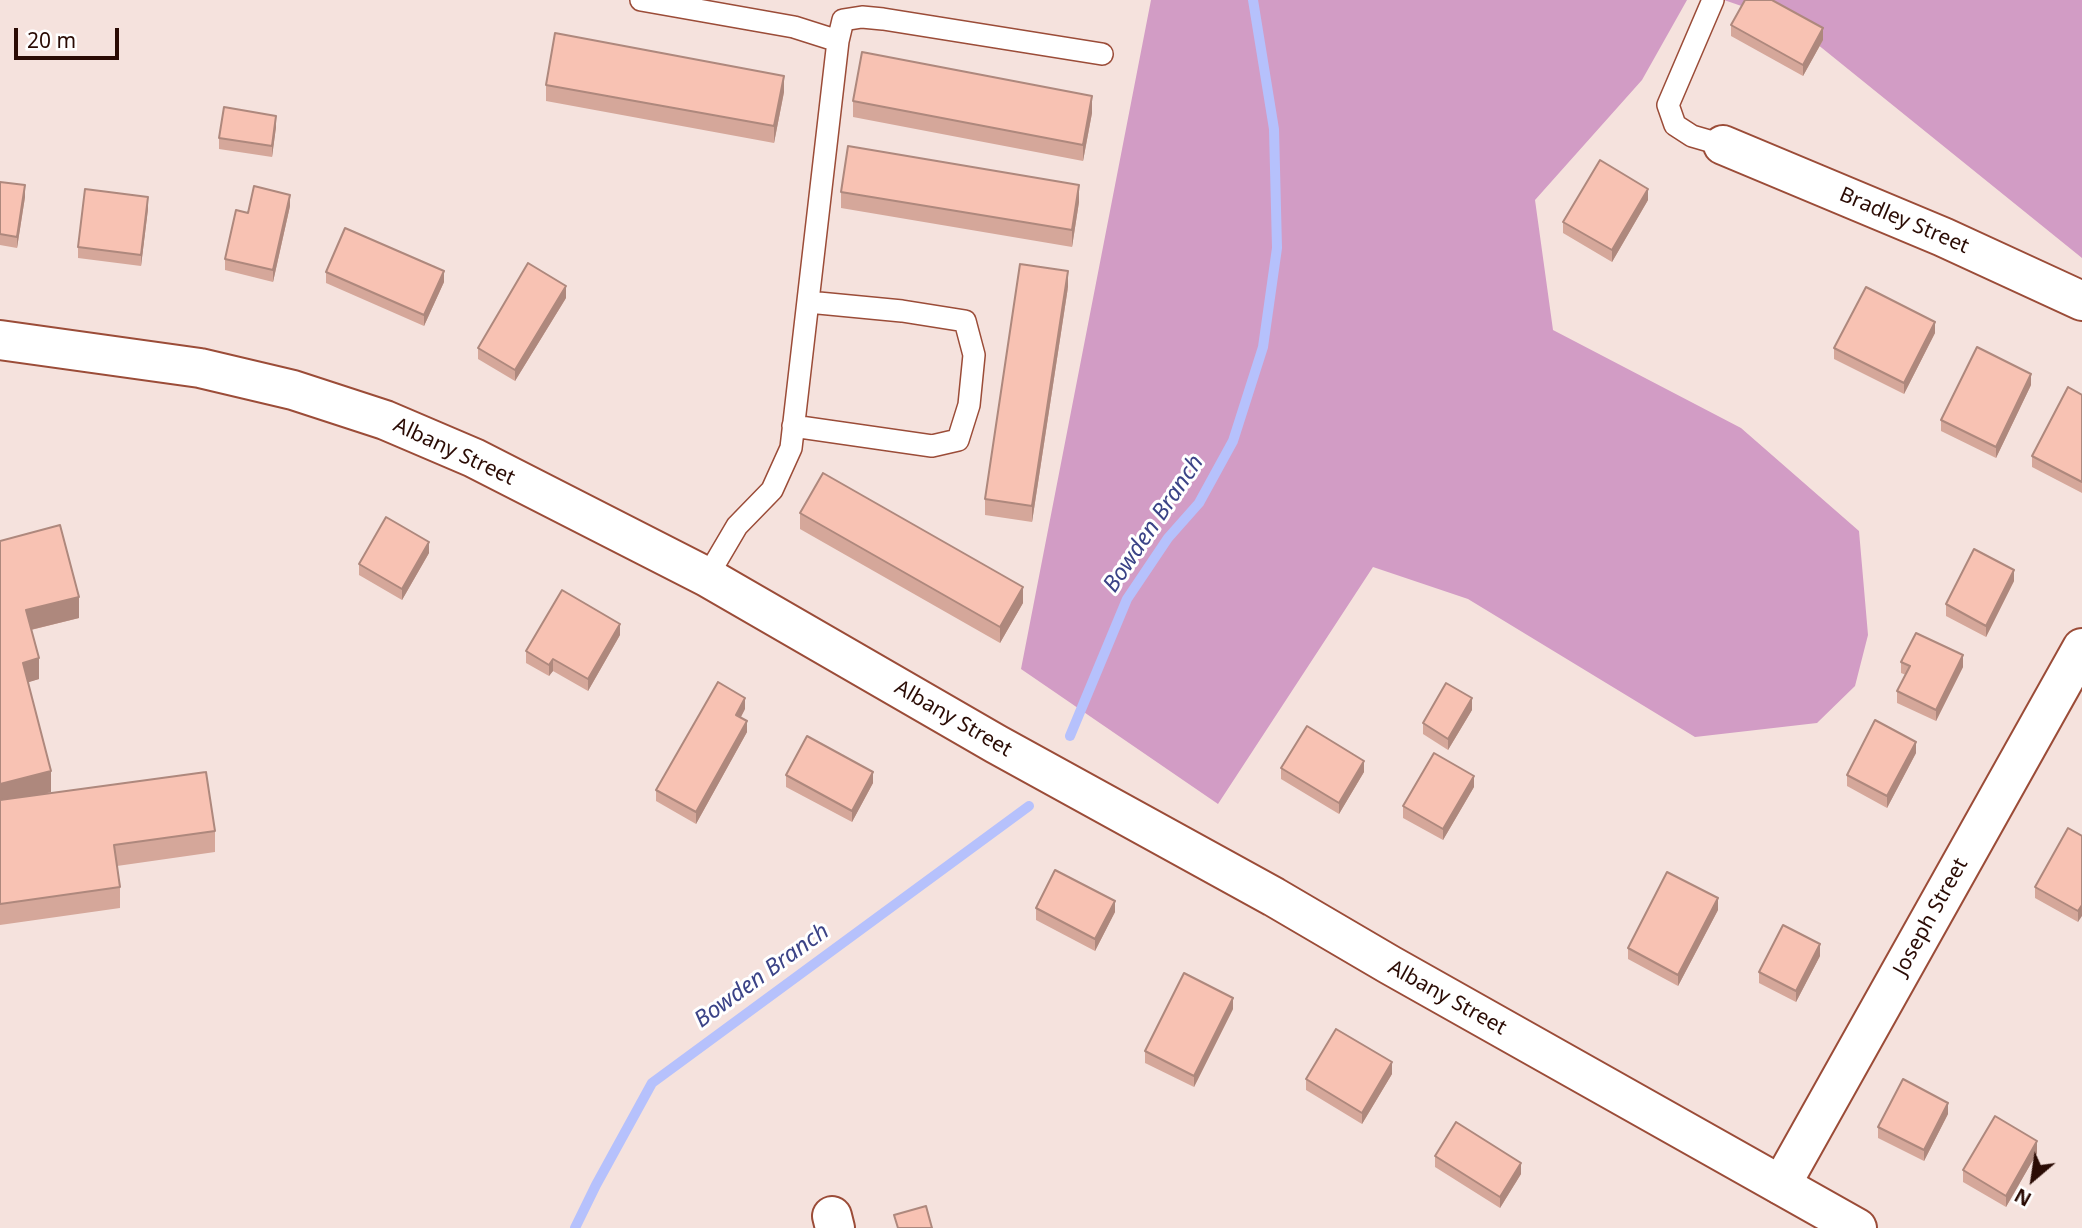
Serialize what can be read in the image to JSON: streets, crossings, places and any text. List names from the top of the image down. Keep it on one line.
{"streets":{"street":["Bradley Street","Albany Street","Joseph Street"]},"crossings":[["Albany Street","Joseph Street"]],"water":["Bowden Branch"],"scale_bar":"20 m","north":"bottom left"}
